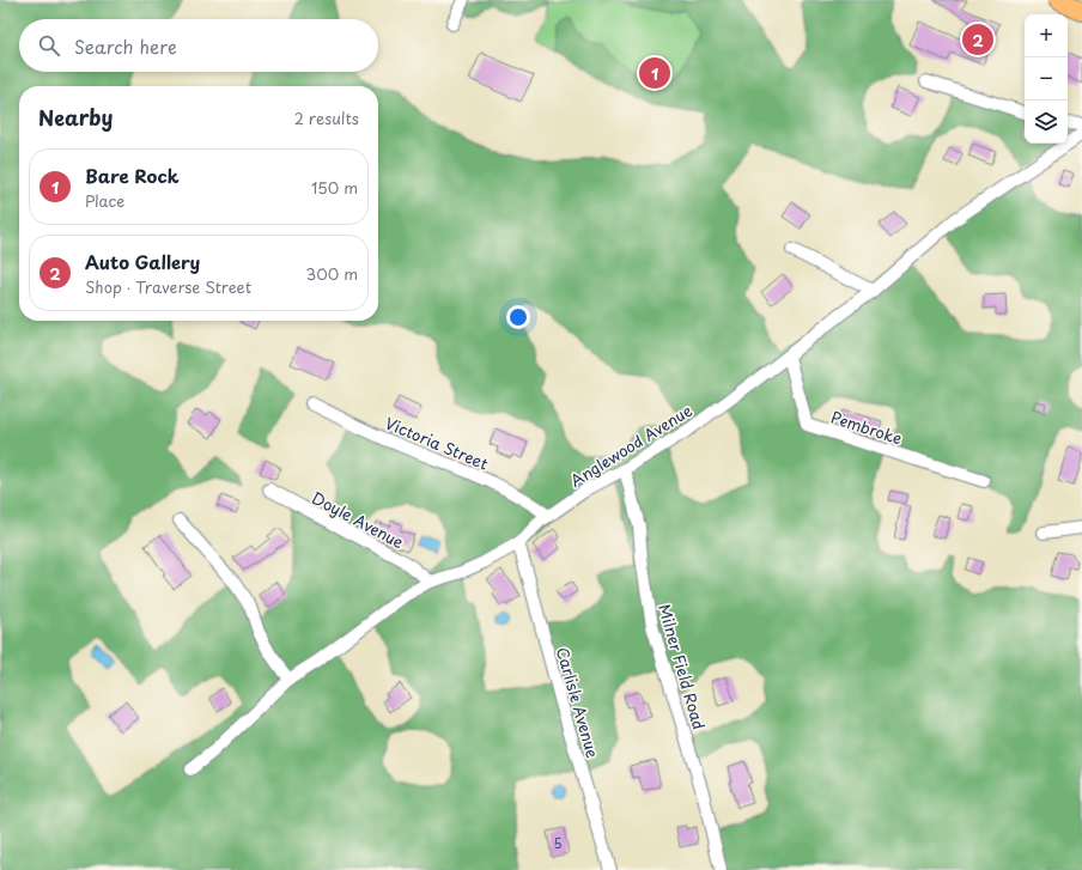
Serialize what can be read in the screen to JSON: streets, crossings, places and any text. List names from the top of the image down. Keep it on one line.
{"streets":{"street":["Pembroke","Victoria Street","Anglewood Avenue","Doyle Avenue","Milner Field Road","Carlisle Avenue"]},"crossings":[["Pembroke","Anglewood Avenue"],["Victoria Street","Anglewood Avenue"],["Anglewood Avenue","Doyle Avenue"],["Anglewood Avenue","Milner Field Road"],["Anglewood Avenue","Carlisle Avenue"]],"house_numbers":["5"],"page":{"map_buttons":["+","−"],"search":"Search here","pins":["2","1"],"heading":["Nearby","2 results"],"list":[{"mark":"1","name":"Bare Rock","note":"Place","value":"150 m"},{"mark":"2","name":"Auto Gallery","note":"Shop · Traverse Street","value":"300 m"}]}}
